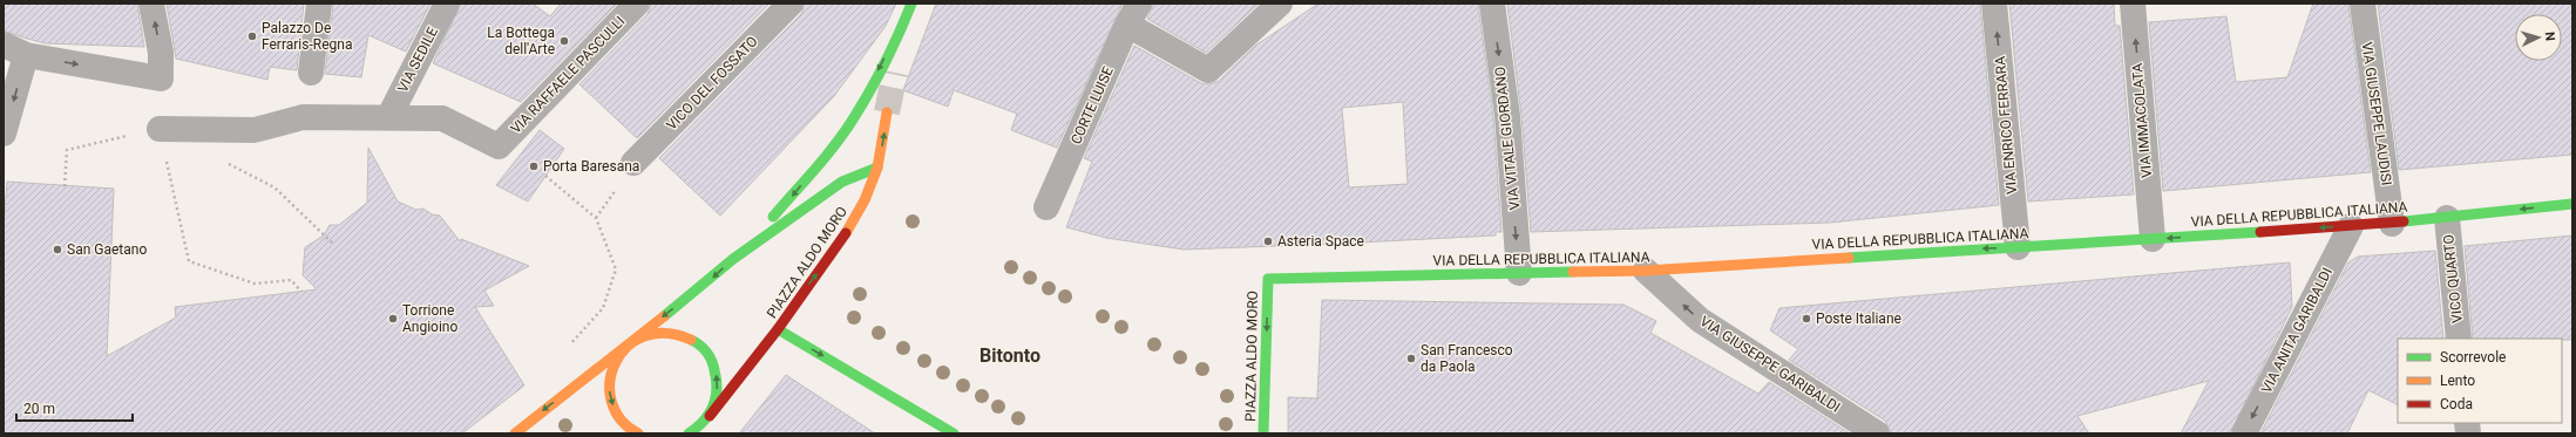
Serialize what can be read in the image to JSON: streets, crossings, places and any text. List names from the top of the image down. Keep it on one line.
{"streets":{"street":["VIA SEDILE","VIA RAFFAELE PASCULLI","VICO DEL FOSSATO","CORTE LUISE","VIA GIUSEPPE LAUDISI","VIA IMMACOLATA","VIA ENRICO FERRARA","VIA VITALE GIORDANO","VIA DELLA REPUBBLICA ITALIANA","PIAZZA ALDO MORO","VICO QUARTO","VIA ANITA GARIBALDI","VIA GIUSEPPE GARIBALDI"]},"crossings":[["VIA SEDILE","VIA RAFFAELE PASCULLI"],["VIA GIUSEPPE LAUDISI","VIA DELLA REPUBBLICA ITALIANA"],["VIA IMMACOLATA","VIA DELLA REPUBBLICA ITALIANA"],["VIA ENRICO FERRARA","VIA DELLA REPUBBLICA ITALIANA"],["VIA VITALE GIORDANO","VIA DELLA REPUBBLICA ITALIANA"],["VIA DELLA REPUBBLICA ITALIANA","PIAZZA ALDO MORO"],["VIA DELLA REPUBBLICA ITALIANA","VICO QUARTO"],["VIA DELLA REPUBBLICA ITALIANA","VIA ANITA GARIBALDI"],["VIA DELLA REPUBBLICA ITALIANA","VIA GIUSEPPE GARIBALDI"]],"one_way":["VIA IMMACOLATA","VIA ENRICO FERRARA","VIA VITALE GIORDANO","VIA DELLA REPUBBLICA ITALIANA","VIA ANITA GARIBALDI","VIA GIUSEPPE GARIBALDI"],"districts":["Bitonto"],"places":["Palazzo De Ferraris-Regna","La Bottega dell'Arte","Porta Baresana","Asteria Space","San Gaetano","Torrione Angioino","Poste Italiane","San Francesco da Paola"],"legend":["Scorrevole","Lento","Coda"],"scale_bar":"20 m","north":"right"}
